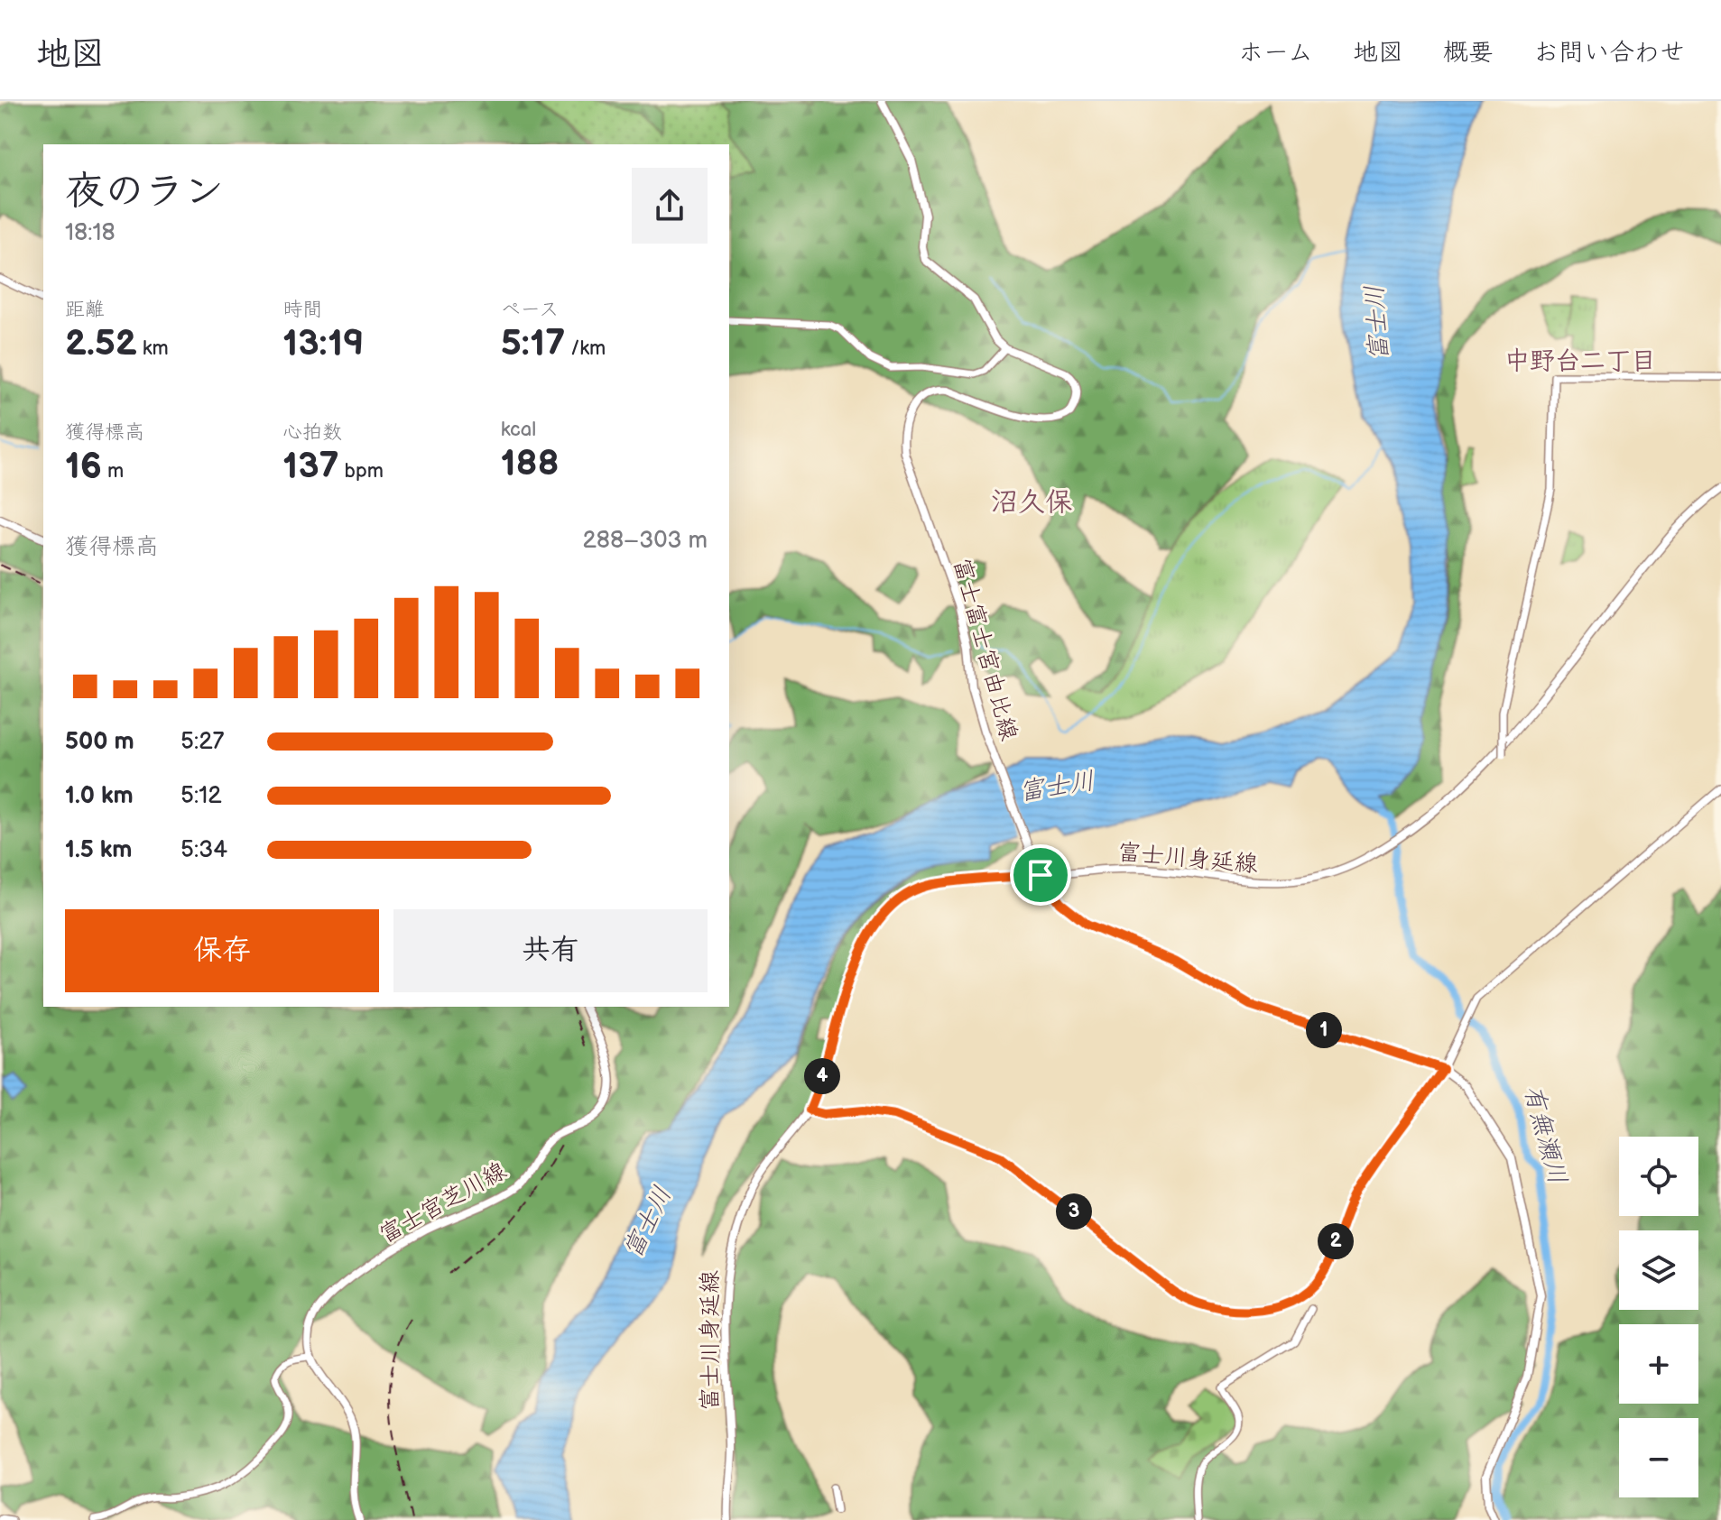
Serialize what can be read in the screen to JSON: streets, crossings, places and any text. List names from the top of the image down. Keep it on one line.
{"streets":{"main road":["富士富士宮由比線","富士川身延線","富士宮芝川線"]},"crossings":[["富士富士宮由比線","富士川身延線"]],"districts":["中野台二丁目","沼久保"],"water":["富士川","有無瀬川"],"page":{"header":"地図","nav":["ホーム","地図","概要","お問い合わせ"],"heading":["夜のラン","18:18"],"stats":[["距離","2.52 km"],["時間","13:19"],["ペース","5:17 /km"],["獲得標高","16 m"],["心拍数","137 bpm"],["kcal","188"]],"chart":["獲得標高","288–303 m"],"list":[{"name":"500 m","note":"5:27"},{"name":"1.0 km","note":"5:12"},{"name":"1.5 km","note":"5:34"}],"buttons":["保存","共有"],"pins":["1","4","3","2"],"map_buttons":["+","−"]}}
